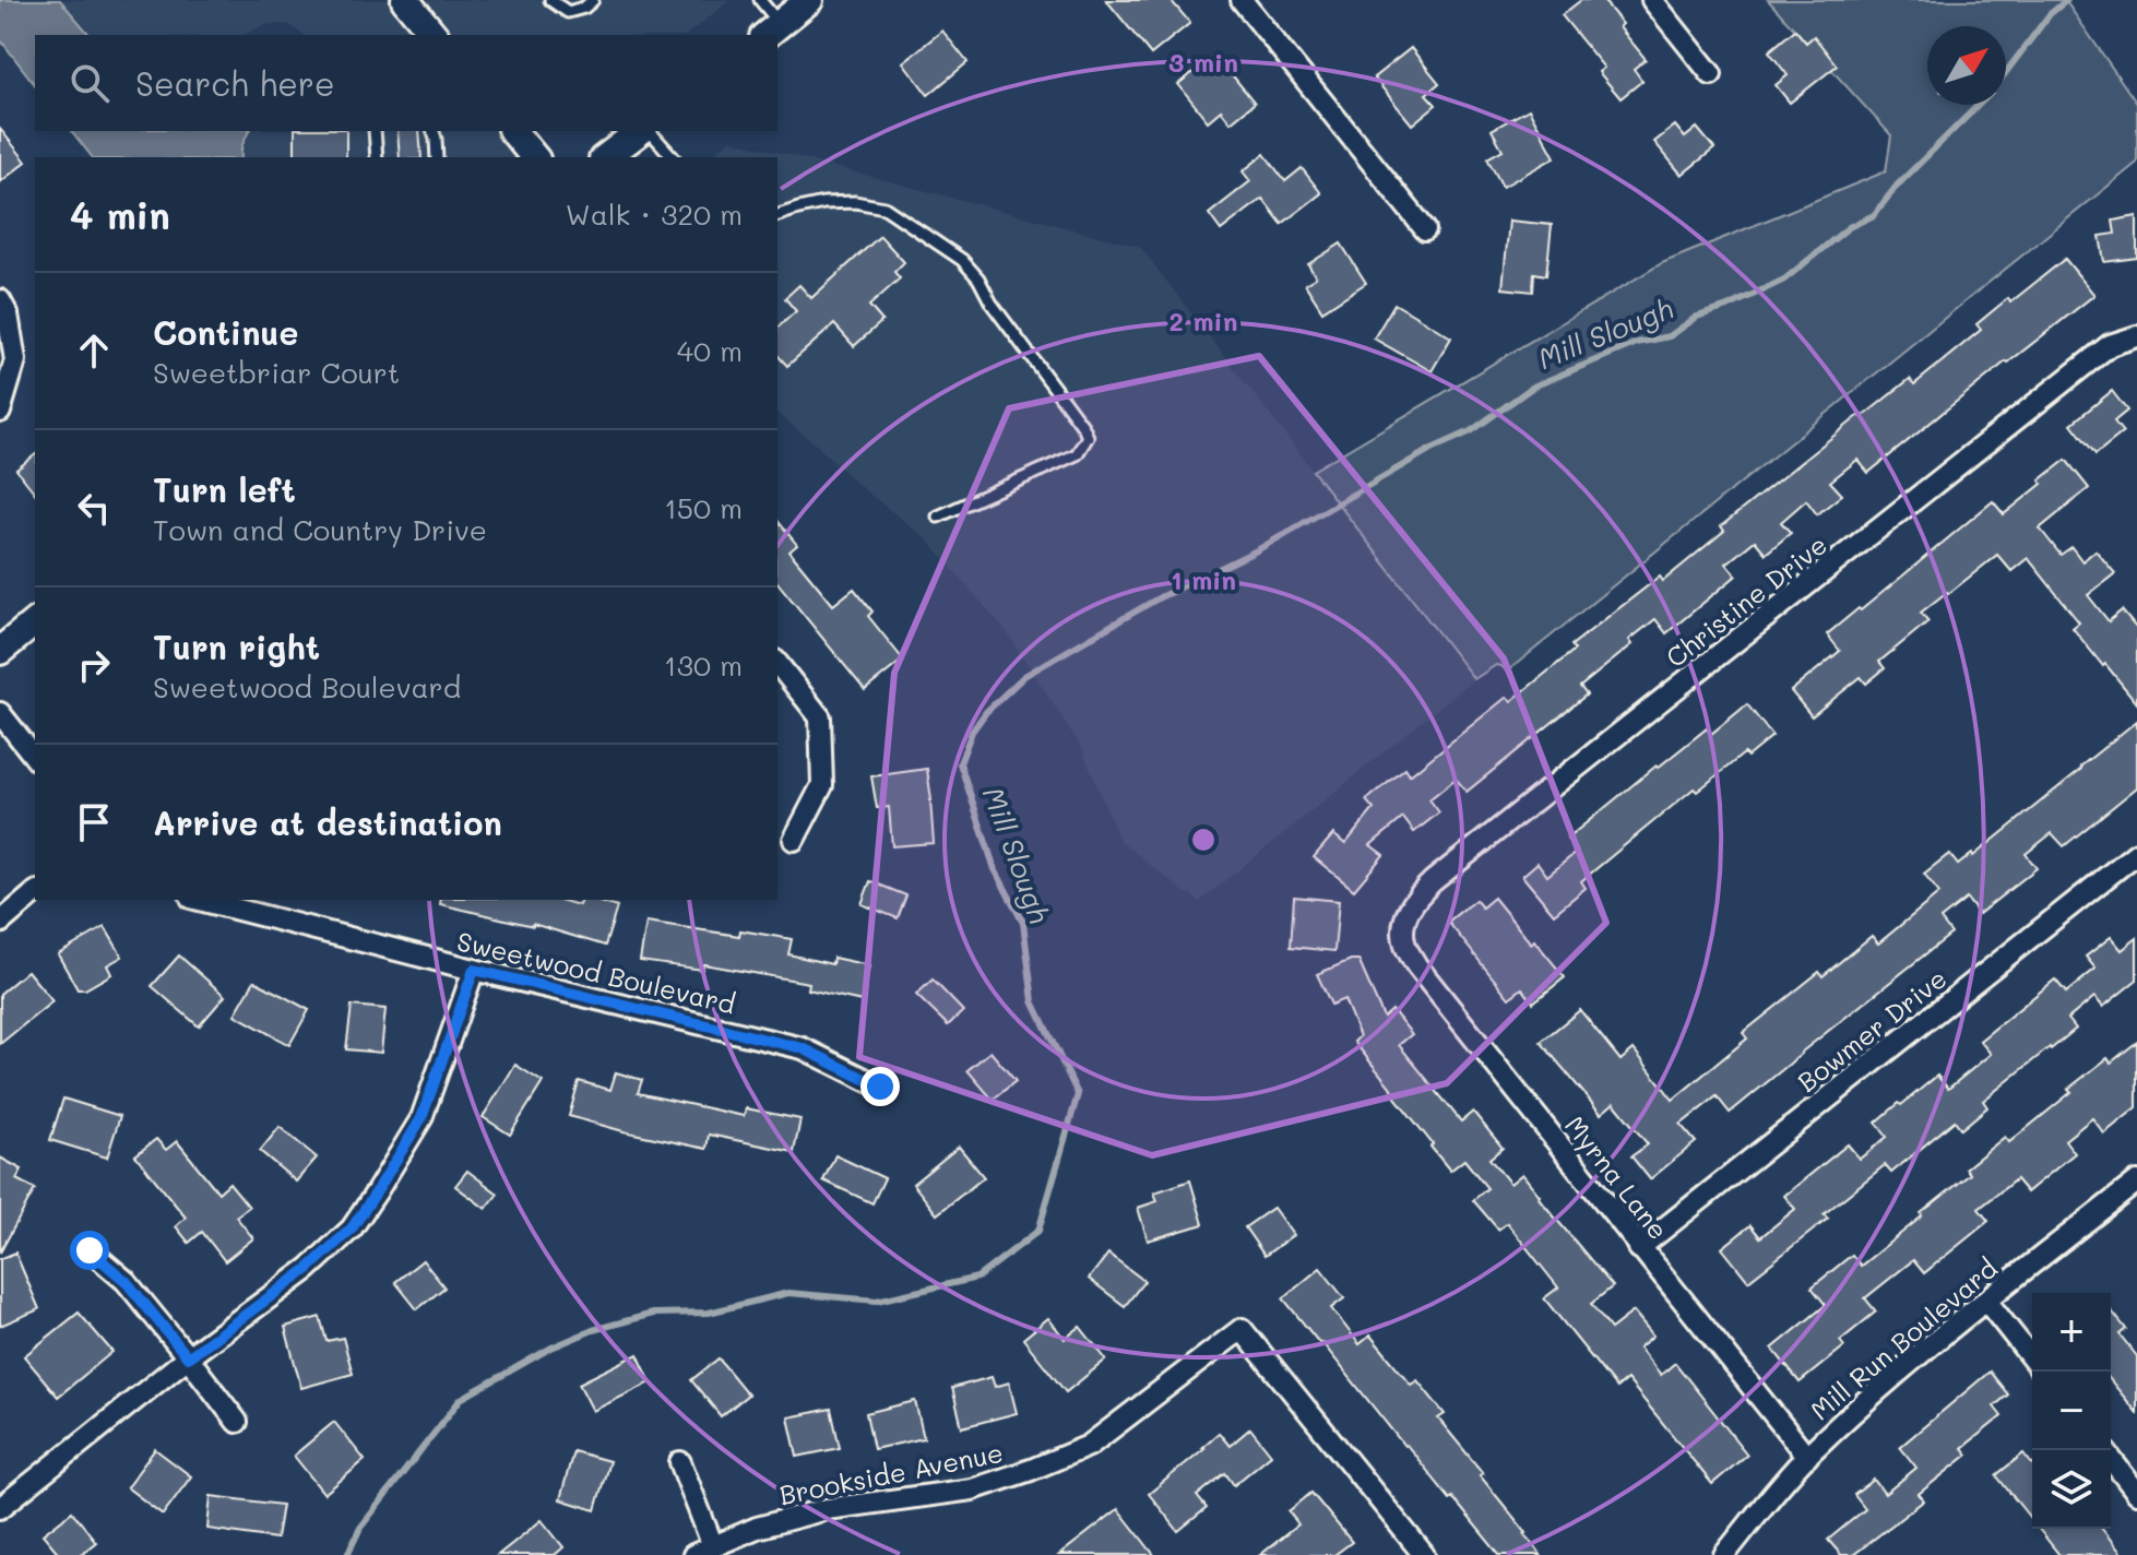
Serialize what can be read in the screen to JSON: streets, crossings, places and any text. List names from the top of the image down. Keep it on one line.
{"streets":{"street":["Christine Drive","Sweetwood Boulevard","Bowmer Drive","Myrna Lane","Mill Run Boulevard","Brookside Avenue"]},"crossings":[["Christine Drive","Myrna Lane"],["Bowmer Drive","Myrna Lane"],["Myrna Lane","Mill Run Boulevard"]],"water":["Mill Slough"],"north":"top right","page":{"search":"Search here","heading":["4 min","Walk · 320 m"],"list":[["Continue","Sweetbriar Court","40 m"],["Turn left","Town and Country Drive","150 m"],["Turn right","Sweetwood Boulevard","130 m"],"Arrive at destination"],"map_buttons":["+","−"]},"rings":["3 min","2 min","1 min"]}
